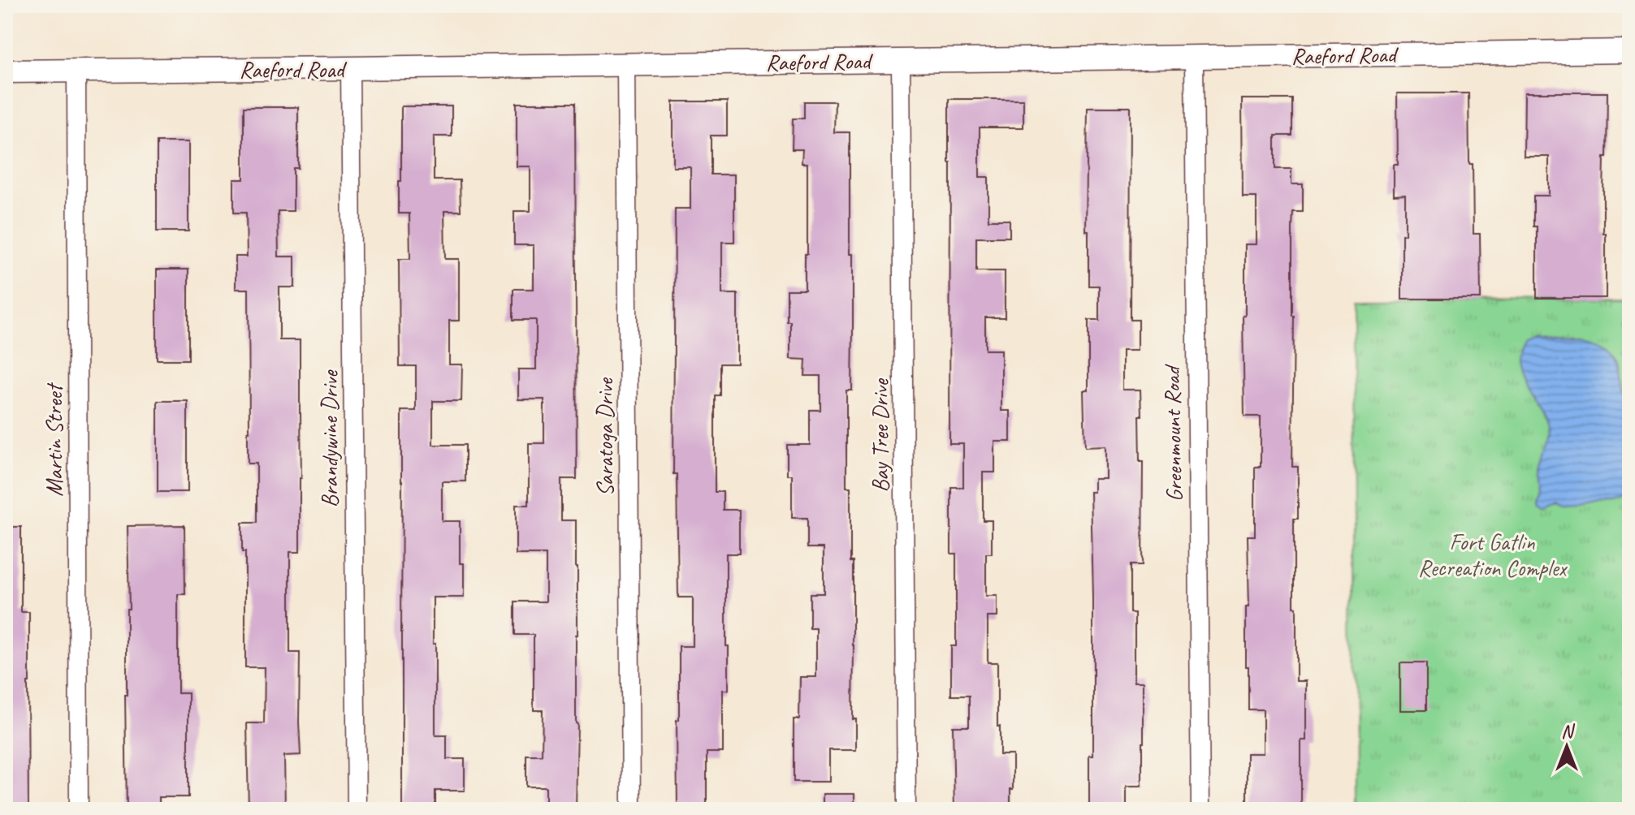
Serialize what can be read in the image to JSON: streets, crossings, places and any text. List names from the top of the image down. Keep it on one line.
{"streets":{"street":["Raeford Road","Greenmount Road","Bay Tree Drive","Saratoga Drive","Brandywine Drive","Martin Street"]},"crossings":[["Raeford Road","Greenmount Road"],["Raeford Road","Bay Tree Drive"],["Raeford Road","Saratoga Drive"],["Raeford Road","Brandywine Drive"],["Raeford Road","Martin Street"]],"parks":["Fort Gatlin Recreation Complex"],"north":"top"}
